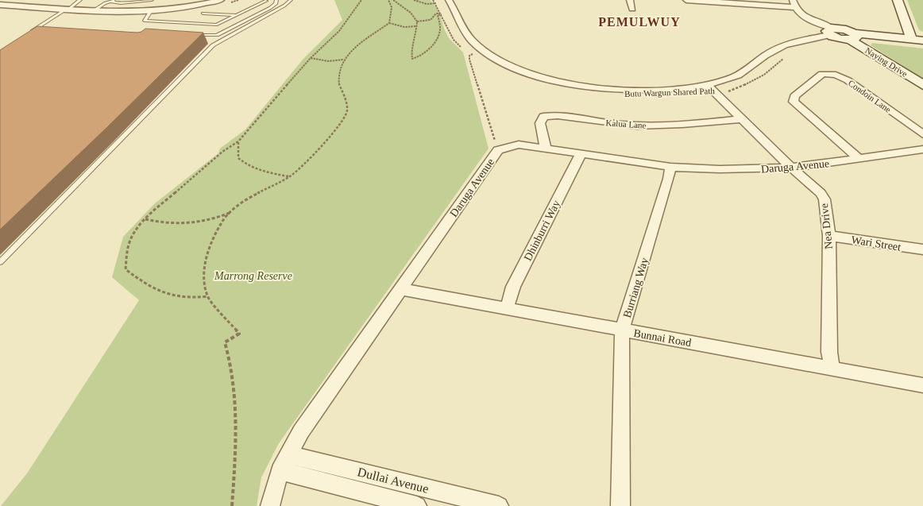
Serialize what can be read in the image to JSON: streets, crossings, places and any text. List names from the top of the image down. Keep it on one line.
{"streets":{"street":["Naying Drive","Condoin Lane","Kalua Lane","Daruga Avenue","Nea Drive","Dhinburri Way","Wari Street","Burriang Way","Bunnai Road","Dullai Avenue"],"path":["Butu Wargun Shared Path"]},"crossings":[["Butu Wargun Shared Path","Nea Drive"],["Condoin Lane","Daruga Avenue"],["Kalua Lane","Daruga Avenue"],["Kalua Lane","Nea Drive"],["Daruga Avenue","Nea Drive"],["Daruga Avenue","Dhinburri Way"],["Daruga Avenue","Burriang Way"],["Daruga Avenue","Bunnai Road"],["Daruga Avenue","Dullai Avenue"],["Nea Drive","Wari Street"],["Nea Drive","Bunnai Road"],["Dhinburri Way","Bunnai Road"],["Burriang Way","Bunnai Road"]],"districts":["PEMULWUY"],"parks":["Marrong Reserve"]}
